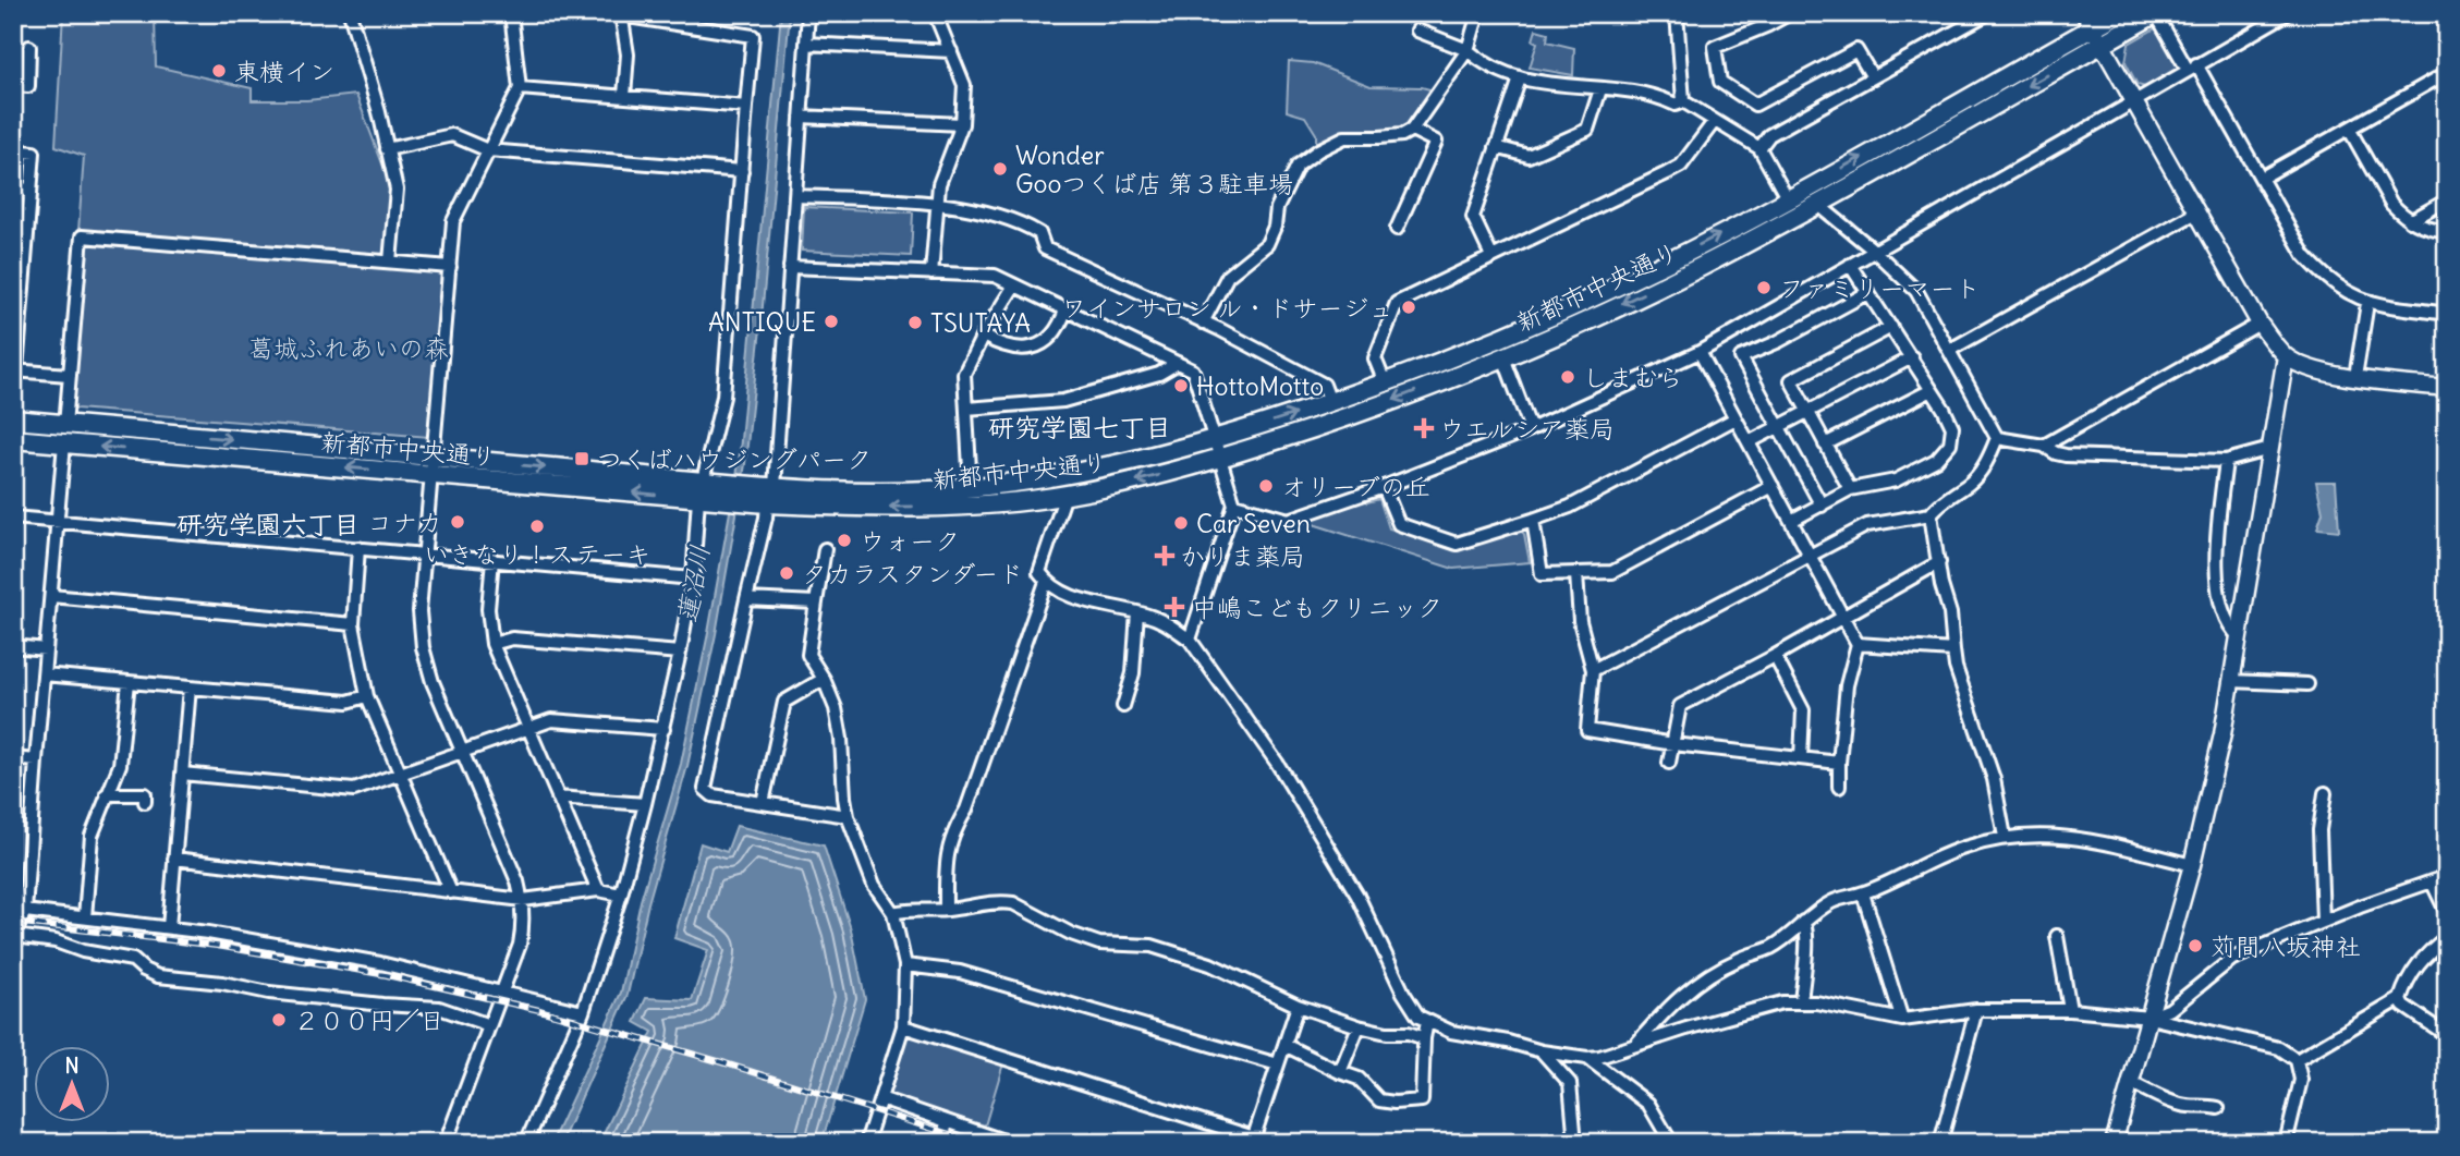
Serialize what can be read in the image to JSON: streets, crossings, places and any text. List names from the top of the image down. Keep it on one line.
{"streets":{"main road":["新都市中央通り"]},"districts":["研究学園七丁目","研究学園六丁目"],"water":["蓮沼川"],"parks":["葛城ふれあいの森"],"places":{"other":["東横イン","Wonder Gooつくば店 第３駐車場","ファミリーマート","ワインサロン ル・ドサージュ","ANTIQUE","TSUTAYA","しまむら","HottoMotto","オリーブの丘","コナカ","Car Seven","いきなり！ステーキ","ウォーク","タカラスタンダード","苅間八坂神社","２００円／日"],"health":["ウエルシア薬局","かりま薬局","中嶋こどもクリニック"],"transit":["つくばハウジングパーク"]},"north":"top"}
